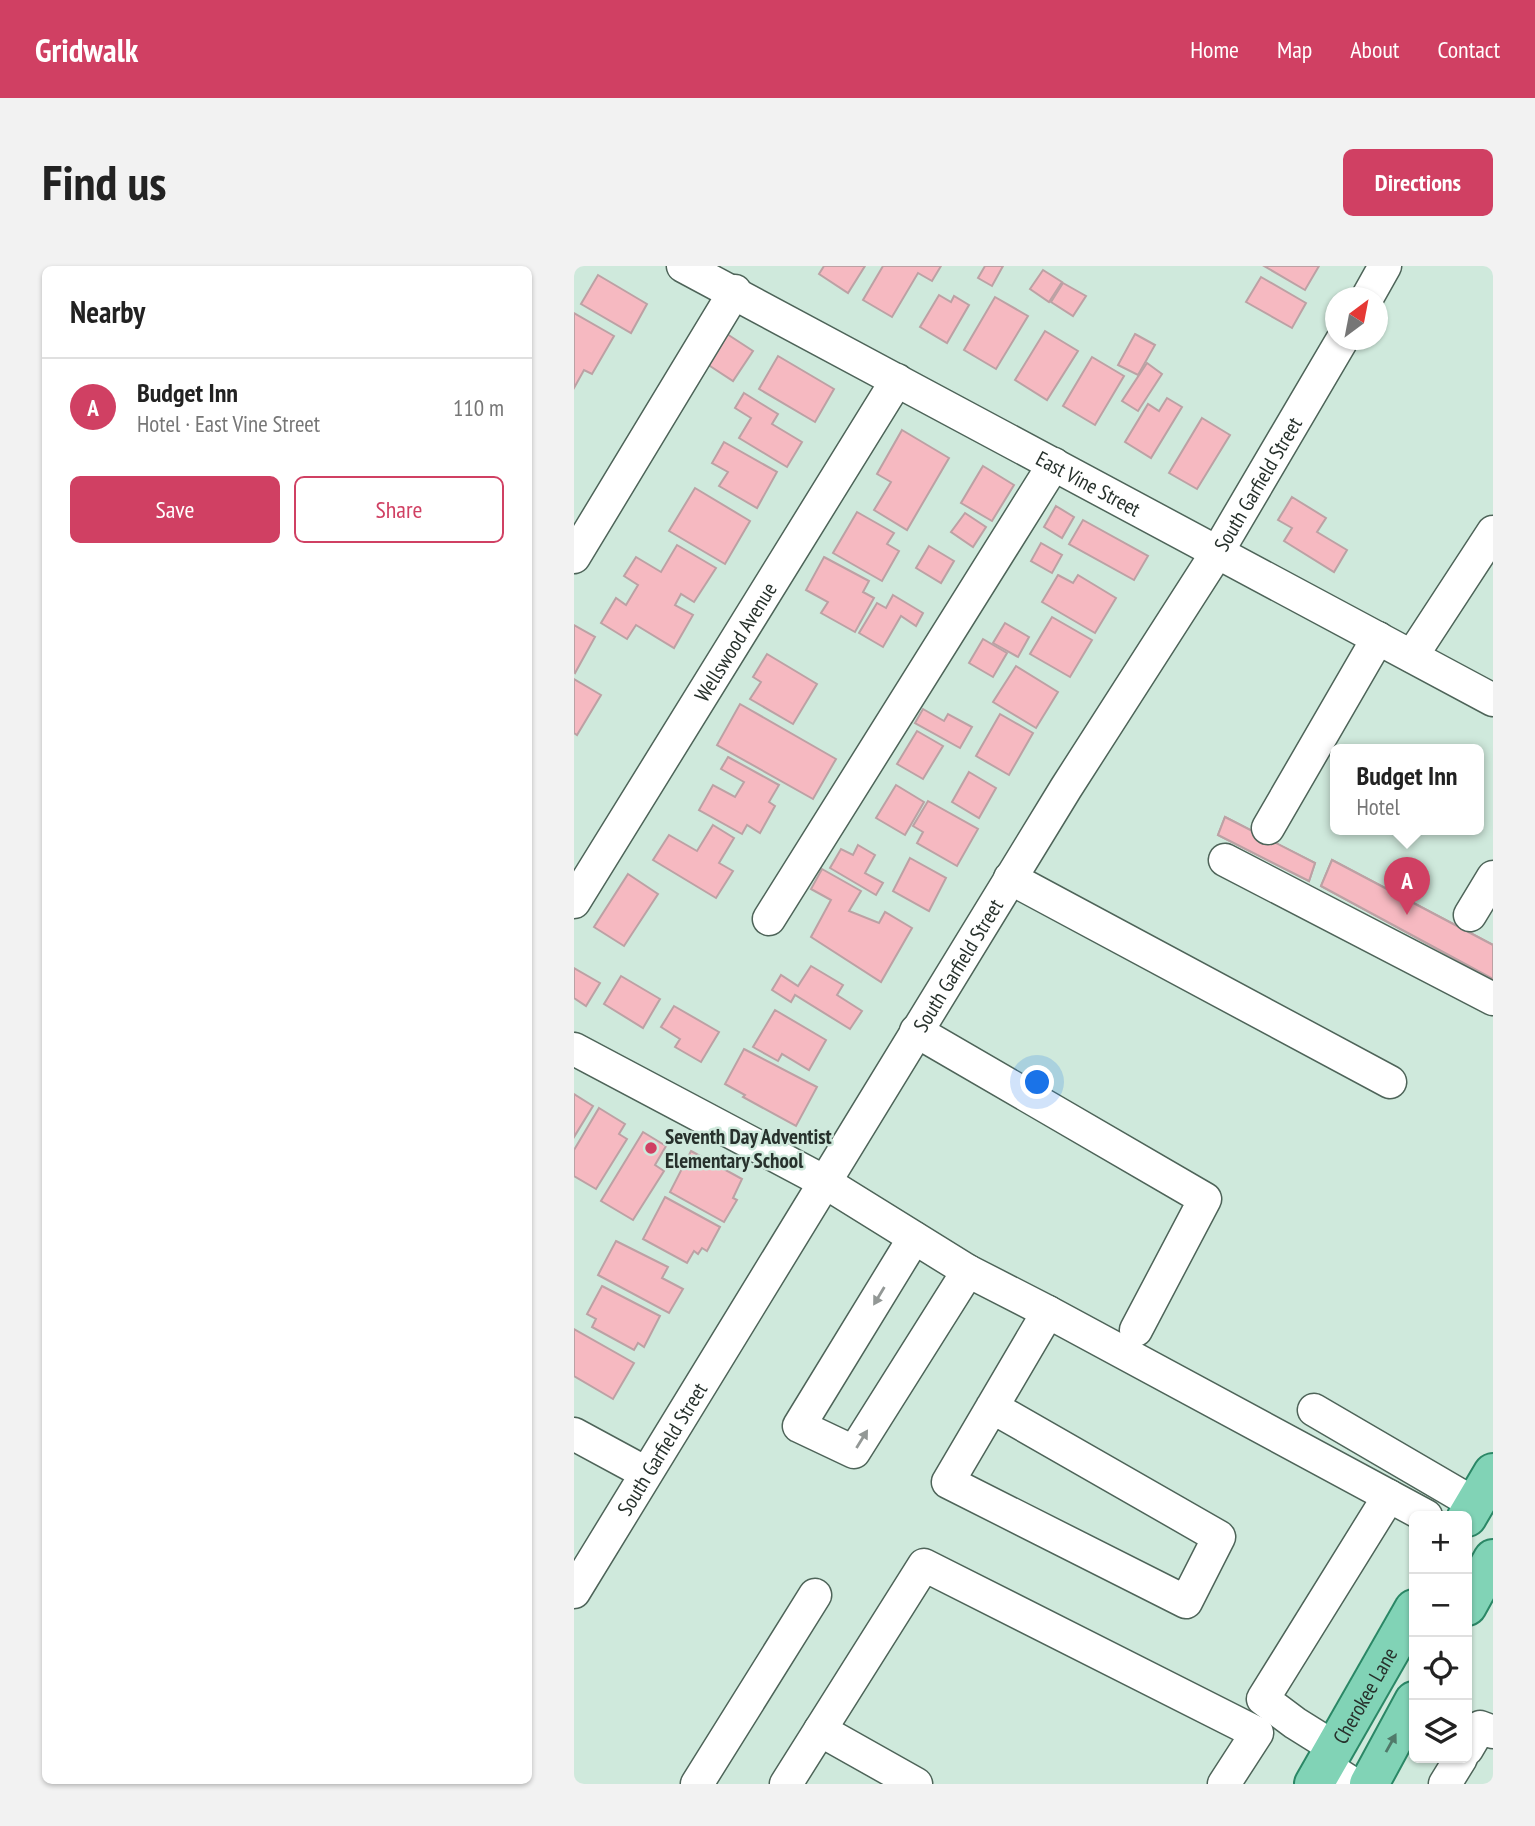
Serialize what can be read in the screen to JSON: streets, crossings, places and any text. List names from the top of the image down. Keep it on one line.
{"streets":{"main road":["Cherokee Lane"],"street":["East Vine Street","South Garfield Street","Wellswood Avenue"]},"crossings":[["East Vine Street","South Garfield Street"],["East Vine Street","Wellswood Avenue"]],"places":["Seventh Day Adventist Elementary School"],"north":"top right","page":{"header":"Gridwalk","nav":["Home","Map","About","Contact"],"buttons":["Directions",["Save","Share"]],"title":"Find us","heading":"Nearby","list":[{"mark":"A","name":"Budget Inn","note":"Hotel · East Vine Street","value":"110 m"}],"popup":["Budget Inn","Hotel"],"pins":"A","map_buttons":["+","−"]}}
